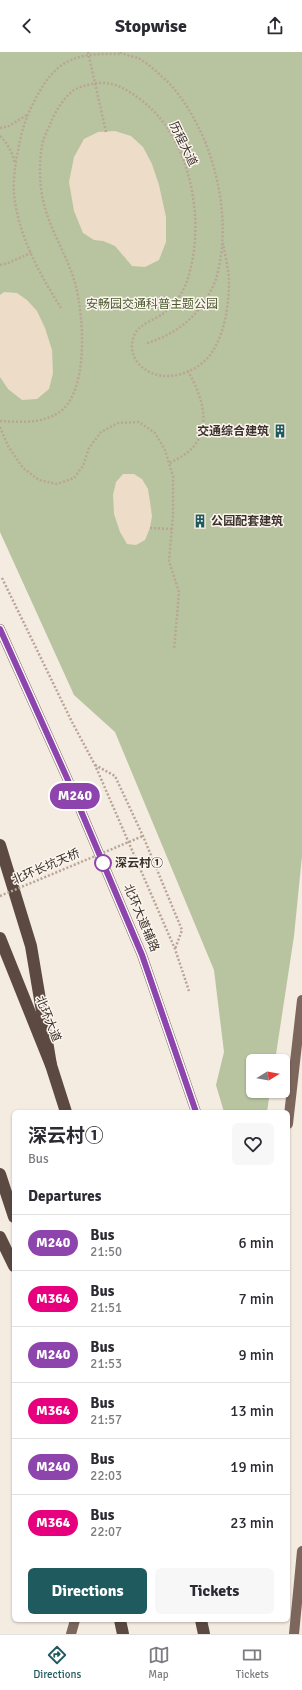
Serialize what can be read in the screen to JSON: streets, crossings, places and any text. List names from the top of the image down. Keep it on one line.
{"streets":{"highway":["北环大道"],"main road":["北环大道辅路"],"path":["历程大道","北环长坑天桥"]},"parks":["安畅园交通科普主题公园"],"places":{"building":["交通综合建筑","公园配套建筑"],"other":["深云村①"]},"lines":["bus line M240"],"north":"right","page":{"header":"Stopwise","on_map":"M240","heading":[["深云村①","Bus"],"Departures"],"list":[{"mark":"M240","name":"Bus","note":"21:50","value":"6 min"},{"mark":"M364","name":"Bus","note":"21:51","value":"7 min"},{"mark":"M240","name":"Bus","note":"21:53","value":"9 min"},{"mark":"M364","name":"Bus","note":"21:57","value":"13 min"},{"mark":"M240","name":"Bus","note":"22:03","value":"19 min"},{"mark":"M364","name":"Bus","note":"22:07","value":"23 min"}],"buttons":["Directions","Tickets"],"tabs":["Directions","Map","Tickets"]}}
